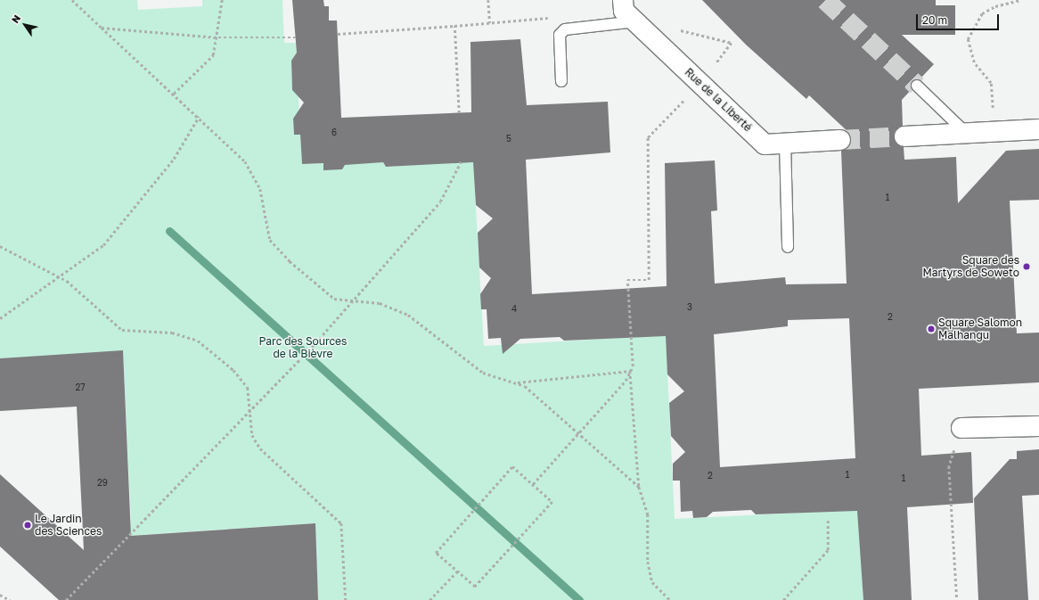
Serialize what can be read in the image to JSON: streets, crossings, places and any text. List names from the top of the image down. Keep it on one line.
{"streets":{"street":["Rue de la Liberté"]},"parks":["Parc des Sources de la Bièvre"],"places":["Square des Martyrs de Soweto","Square Salomon Malhangu","Le Jardin des Sciences"],"house_numbers":["6","5","1","3","4","2","27","1","2","1","29"],"scale_bar":"20 m","north":"top left"}
